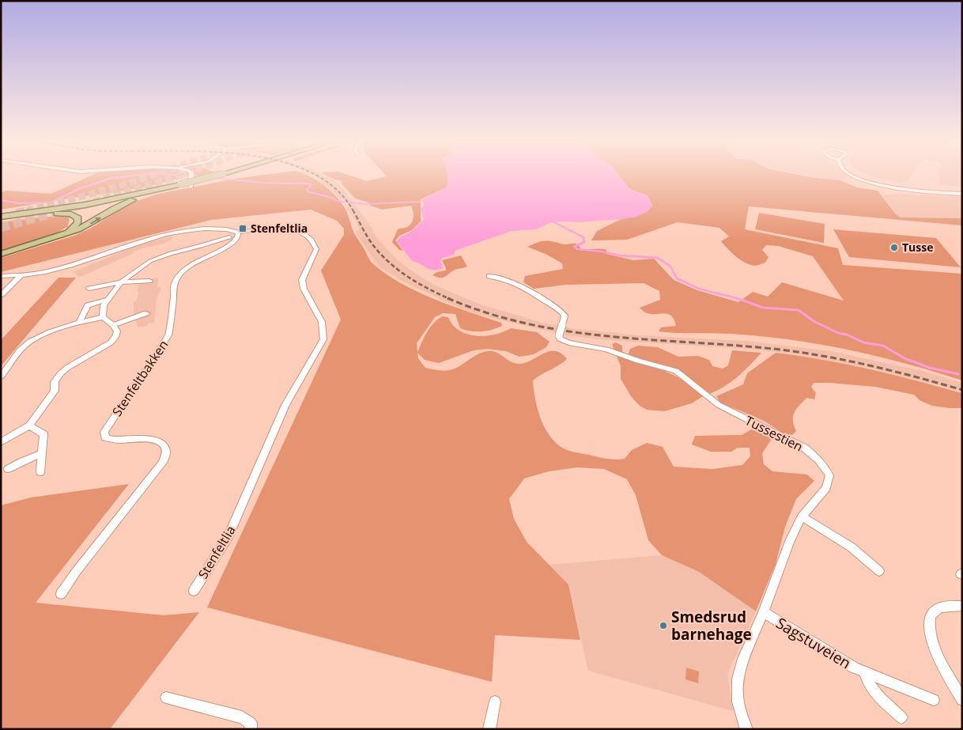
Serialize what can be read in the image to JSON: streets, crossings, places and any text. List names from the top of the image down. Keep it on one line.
{"streets":{"street":["Stenfeltbakken","Tussestien","Stenfeltlia","Sagstuveien"]},"crossings":[["Stenfeltbakken","Stenfeltlia"],["Tussestien","Sagstuveien"]],"places":{"transit":["Stenfeltlia"],"other":["Tusse","Smedsrud barnehage"]}}
